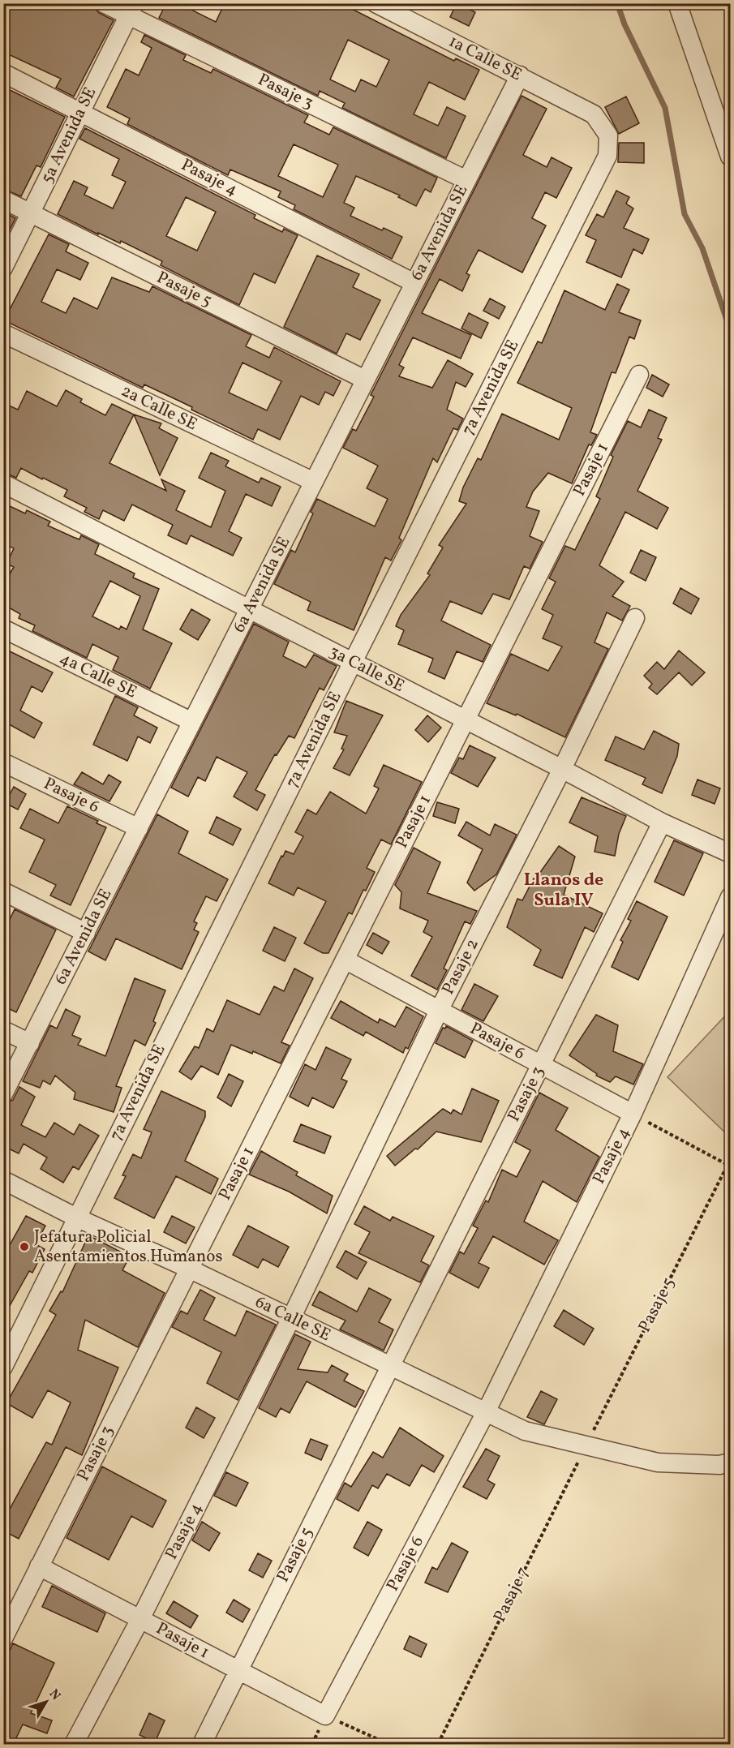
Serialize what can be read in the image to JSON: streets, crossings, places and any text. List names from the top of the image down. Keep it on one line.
{"streets":{"street":["1a Calle SE","Pasaje 3","5a Avenida SE","Pasaje 4","6a Avenida SE","Pasaje 5","7a Avenida SE","2a Calle SE","Pasaje 1","3a Calle SE","4a Calle SE","Pasaje 6","Pasaje 2","6a Calle SE"],"path":["Pasaje 7"]},"crossings":[["1a Calle SE","6a Avenida SE"],["1a Calle SE","7a Avenida SE"],["Pasaje 3","5a Avenida SE"],["Pasaje 3","6a Avenida SE"],["Pasaje 3","Pasaje 5"],["Pasaje 3","Pasaje 1"],["Pasaje 3","3a Calle SE"],["Pasaje 3","Pasaje 6"],["Pasaje 3","6a Calle SE"],["5a Avenida SE","Pasaje 4"],["5a Avenida SE","Pasaje 5"],["Pasaje 4","6a Avenida SE"],["Pasaje 4","Pasaje 5"],["Pasaje 4","Pasaje 1"],["Pasaje 4","Pasaje 6"],["Pasaje 4","Pasaje 2"],["Pasaje 4","6a Calle SE"],["6a Avenida SE","Pasaje 5"],["6a Avenida SE","2a Calle SE"],["6a Avenida SE","3a Calle SE"],["6a Avenida SE","4a Calle SE"],["6a Avenida SE","Pasaje 6"],["Pasaje 5","Pasaje 1"],["Pasaje 5","Pasaje 6"],["Pasaje 5","6a Calle SE"],["Pasaje 5","Pasaje 7"],["7a Avenida SE","3a Calle SE"],["7a Avenida SE","6a Calle SE"],["Pasaje 1","3a Calle SE"],["Pasaje 1","Pasaje 6"],["Pasaje 1","6a Calle SE"],["3a Calle SE","Pasaje 2"],["Pasaje 6","Pasaje 2"],["Pasaje 6","6a Calle SE"],["Pasaje 2","6a Calle SE"],["6a Calle SE","Pasaje 7"]],"districts":["Llanos de Sula IV"],"places":["Jefatura Policial Asentamientos Humanos"],"north":"top right"}
